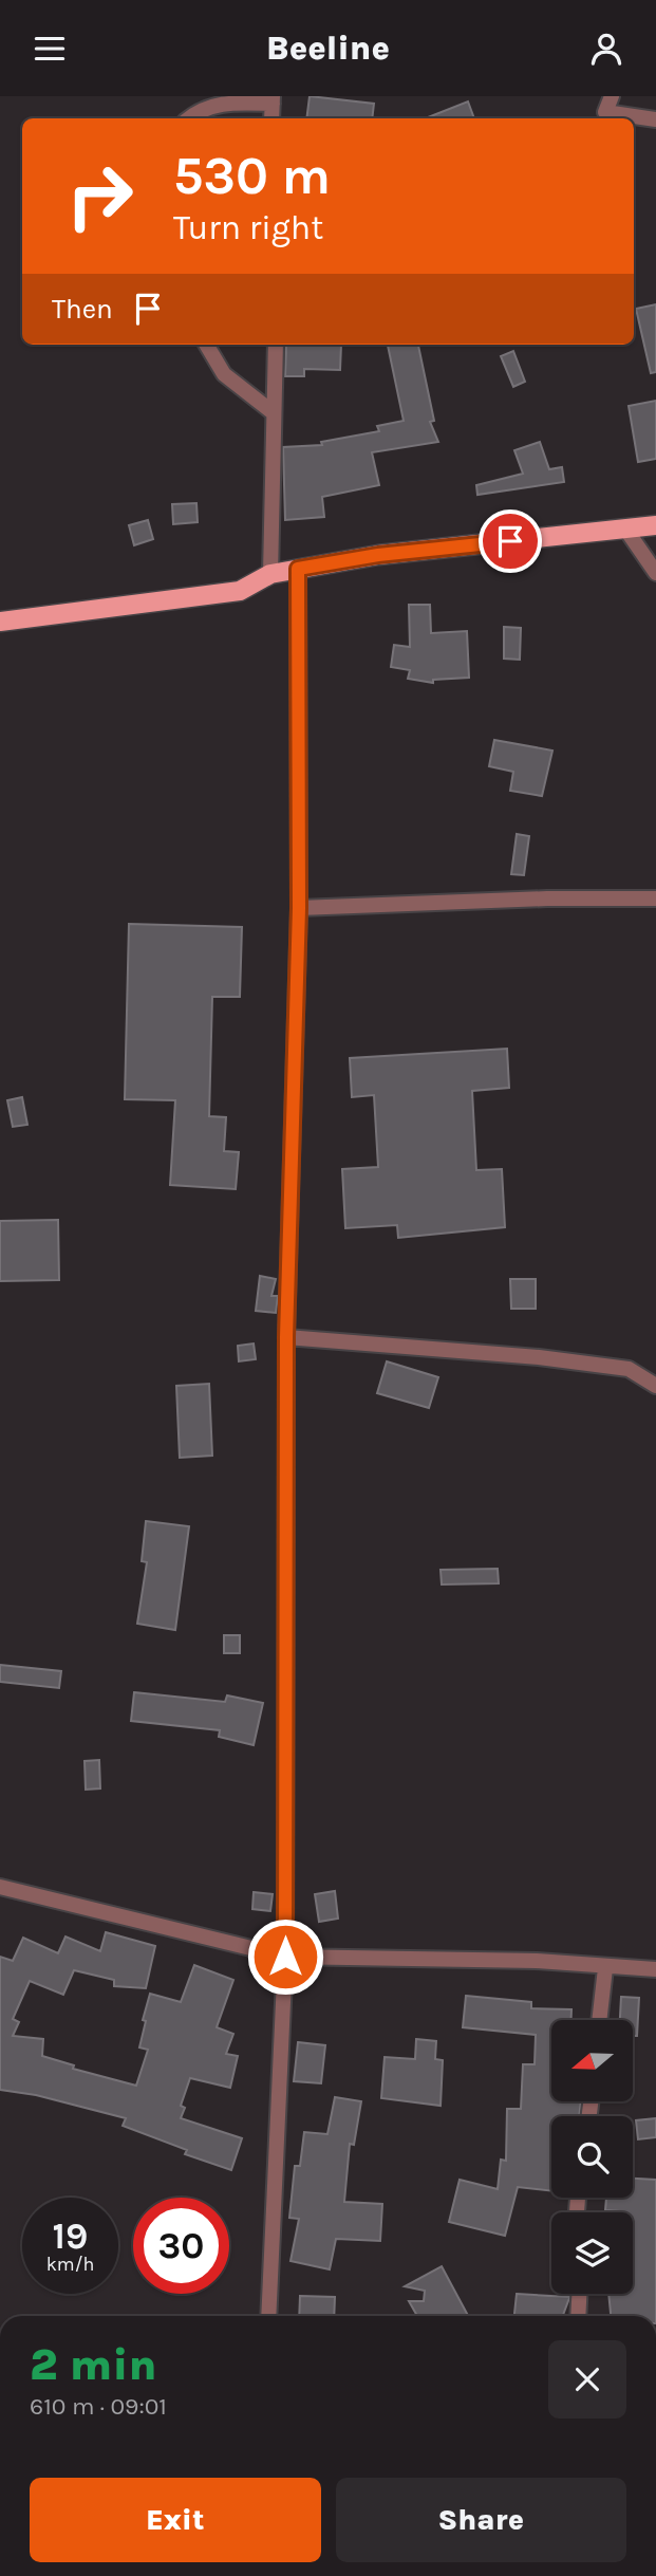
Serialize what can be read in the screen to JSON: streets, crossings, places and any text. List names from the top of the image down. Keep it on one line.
{"north":"left","page":{"header":"Beeline","turn":["530 m","Turn right"],"then":"Then","speed":"19 km/h","limit":"30","heading":["2 min","610 m · 09:01"],"buttons":["Exit","Share"]}}
